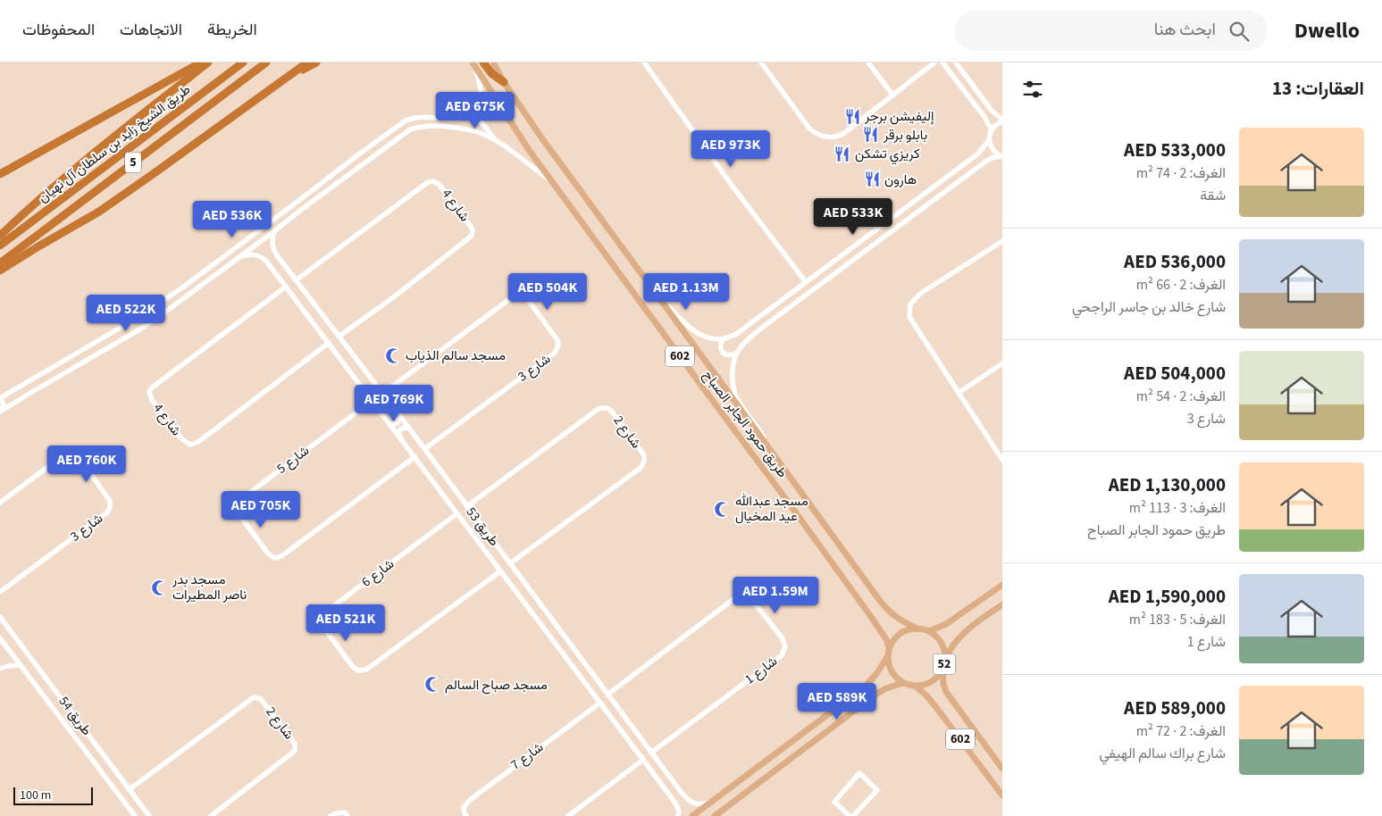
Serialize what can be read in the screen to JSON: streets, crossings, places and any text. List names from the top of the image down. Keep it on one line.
{"streets":{"highway":["طريق الشيخ زايد بن سلطان آل نهيان","5"],"main road":["602","طريق حمود الجابر الصباح","52"],"street":["شارع 4","شارع 3","شارع 2","شارع 5","طريق 53","شارع 6","شارع 1","طريق 54","شارع 7"]},"crossings":[["شارع 4","طريق 53"],["602","طريق حمود الجابر الصباح"],["602","52"],["شارع 3","طريق 53"],["طريق حمود الجابر الصباح","52"],["شارع 2","طريق 53"],["شارع 2","طريق 54"],["شارع 5","طريق 53"],["طريق 53","شارع 6"],["طريق 53","شارع 1"],["طريق 53","شارع 7"]],"places":{"restaurant":["إليفيشن برجر","بابلو برقر","كريزي تشكن","هارون"],"mosque":["مسجد سالم الذياب","مسجد عبدالله عيد المخيال","مسجد بدر ناصر المطيرات","مسجد صباح السالم"]},"scale_bar":"100 m","page":{"header":"Dwello","search":"ابحث هنا","nav":["الخريطة","الاتجاهات","المحفوظات"],"heading":"العقارات: 13","price":["AED 675K","AED 973K","AED 533K","AED 536K","AED 504K","AED 1.13M","AED 522K","AED 769K","AED 760K","AED 705K","AED 1.59M","AED 521K","AED 589K"],"list":[{"name":"AED 533,000","note":"الغرف: 2 · 74 m² · شقة"},{"name":"AED 536,000","note":"الغرف: 2 · 66 m² · شارع خالد بن جاسر الراجحي"},{"name":"AED 504,000","note":"الغرف: 2 · 54 m² · شارع 3"},{"name":"AED 1,130,000","note":"الغرف: 3 · 113 m² · طريق حمود الجابر الصباح"},{"name":"AED 1,590,000","note":"الغرف: 5 · 183 m² · شارع 1"},{"name":"AED 589,000","note":"الغرف: 2 · 72 m² · شارع براك سالم الهيفي"}],"scale":"100 m"}}
